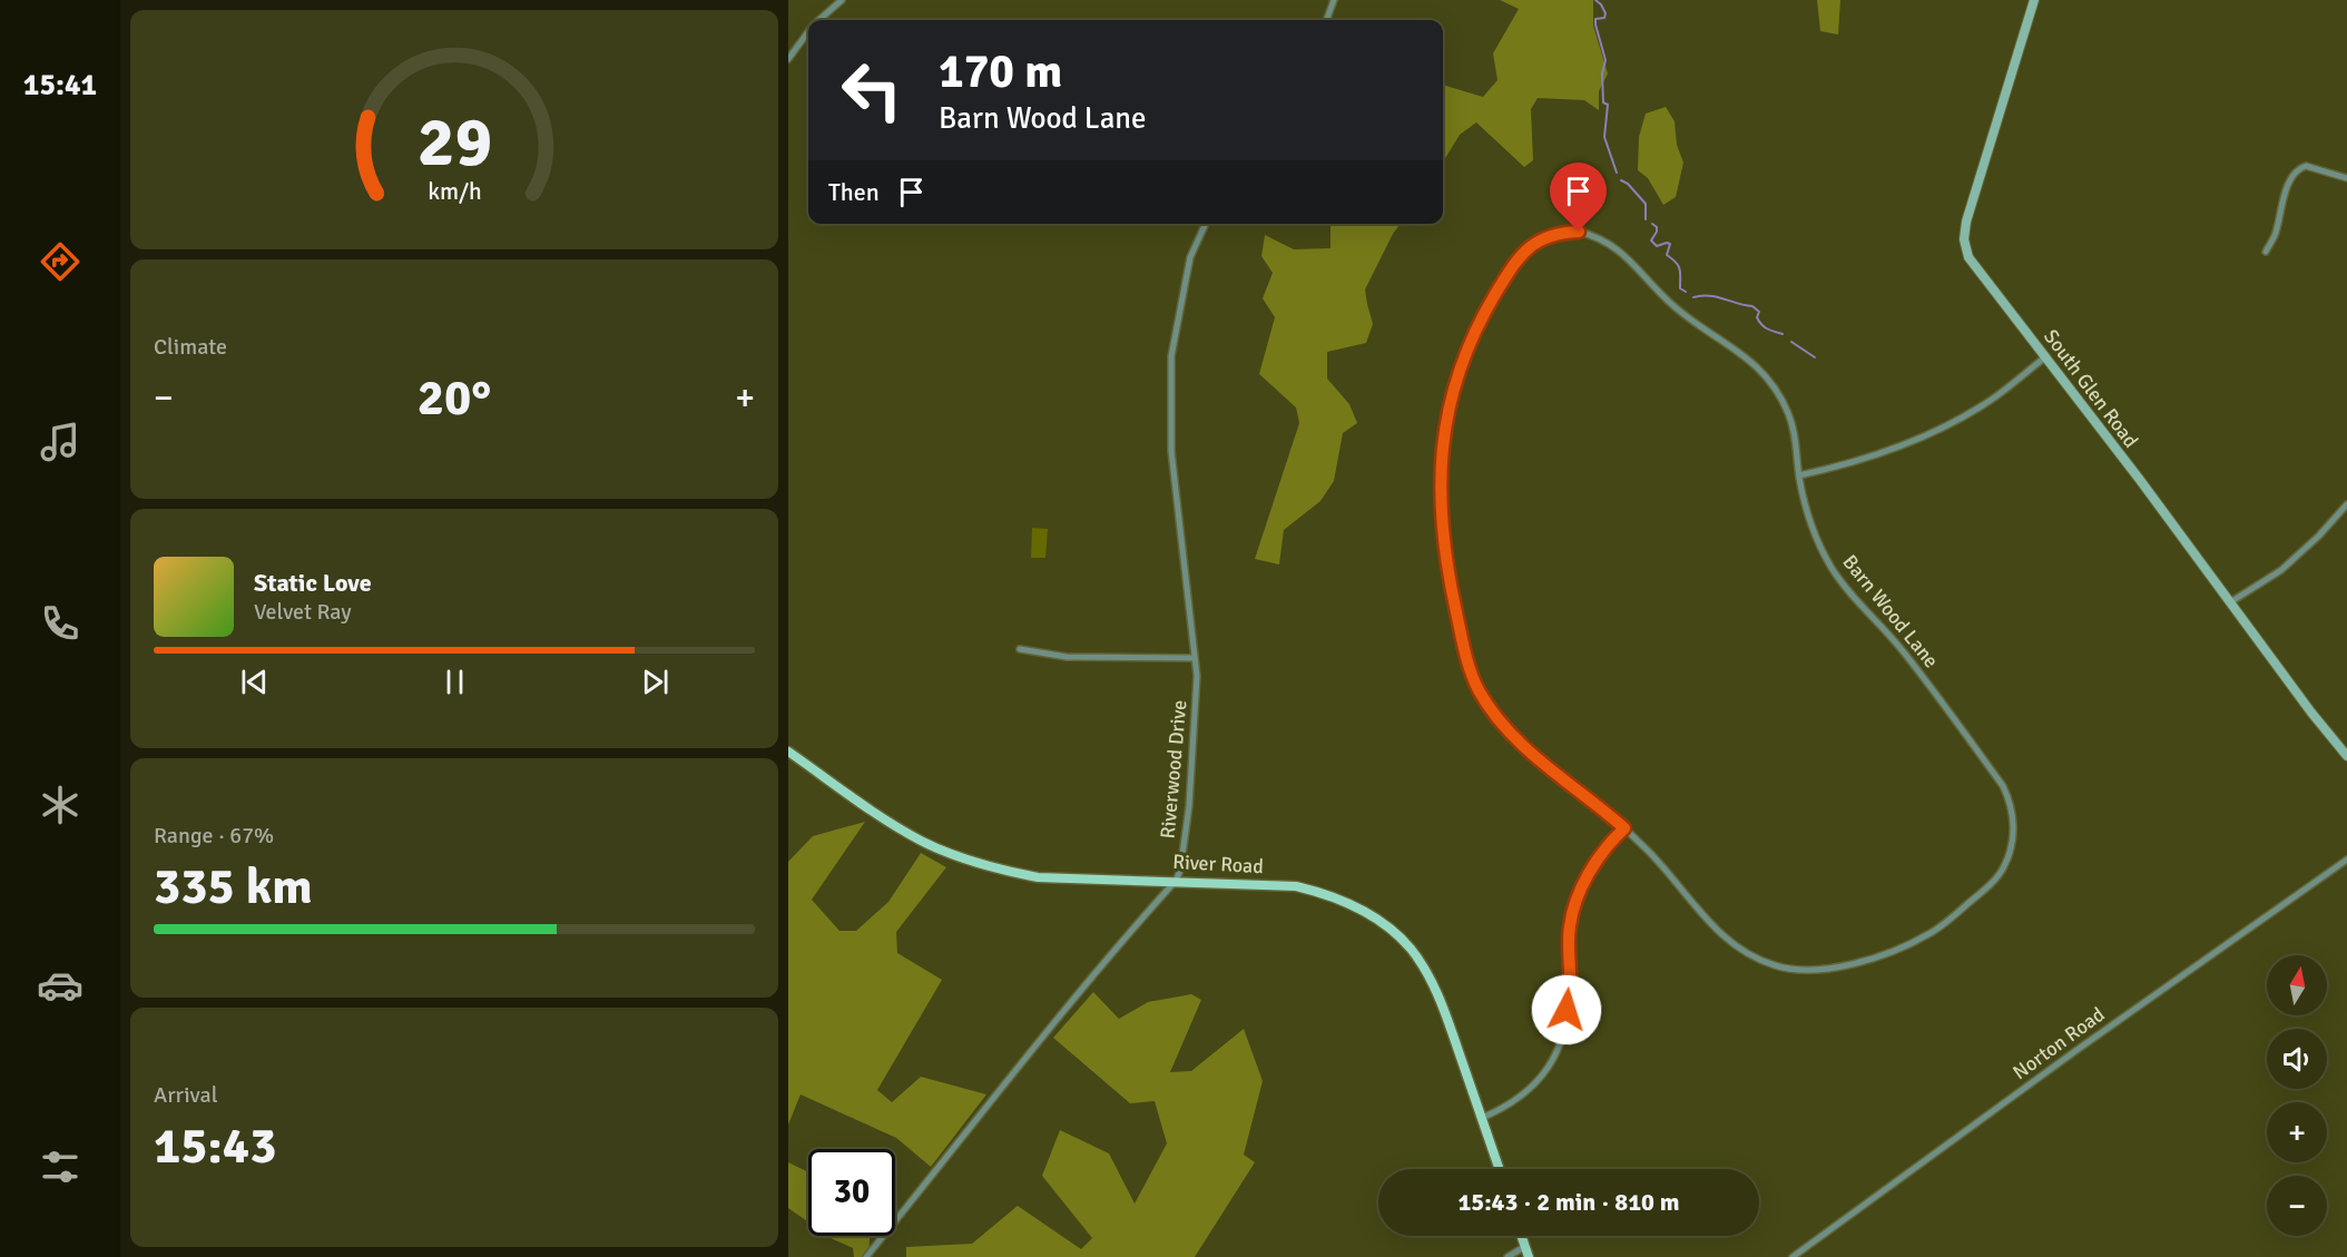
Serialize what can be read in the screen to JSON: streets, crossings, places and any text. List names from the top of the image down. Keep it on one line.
{"streets":{"main road":["South Glen Road","River Road"],"street":["Barn Wood Lane","Riverwood Drive","Norton Road"]},"crossings":[["Riverwood Drive","River Road"]],"north":"top","page":{"tabs":"15:41","turn":["170 m","Barn Wood Lane"],"then":"Then","tile":["Climate",["Range · 67%","335 km"],["Arrival","15:43"]],"heat":["−","20°","+"],"song":["Static Love","Velvet Ray"],"map_buttons":["+","−"],"limit":"30","trip":"15:43 · 2 min · 810 m","gauge":["29","km/h"]}}
